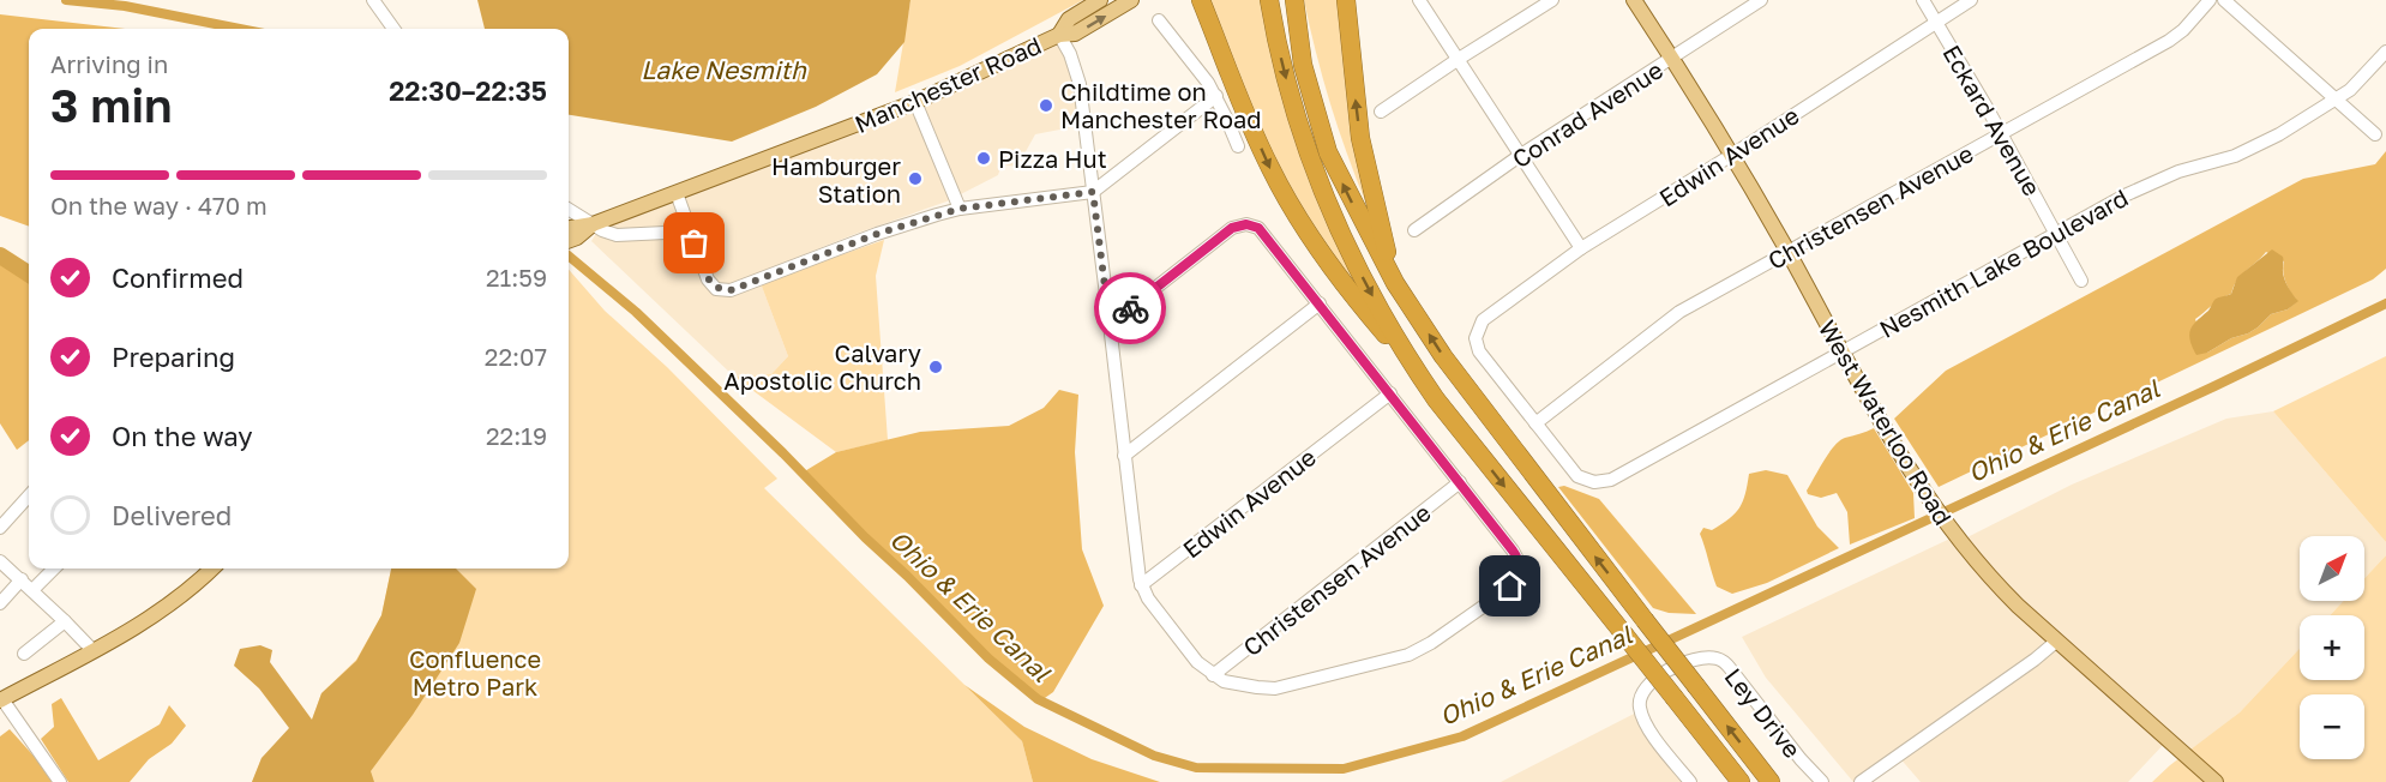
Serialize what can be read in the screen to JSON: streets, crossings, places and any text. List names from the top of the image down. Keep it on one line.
{"streets":{"main road":["Manchester Road","West Waterloo Road"],"street":["Conrad Avenue","Eckard Avenue","Edwin Avenue","Christensen Avenue","Nesmith Lake Boulevard","Ley Drive"]},"crossings":[["Conrad Avenue","West Waterloo Road"],["Eckard Avenue","Edwin Avenue"],["Eckard Avenue","Christensen Avenue"],["Eckard Avenue","Nesmith Lake Boulevard"],["Edwin Avenue","Christensen Avenue"],["Edwin Avenue","Nesmith Lake Boulevard"],["Edwin Avenue","West Waterloo Road"],["Christensen Avenue","Nesmith Lake Boulevard"],["Christensen Avenue","West Waterloo Road"],["Nesmith Lake Boulevard","West Waterloo Road"]],"water":["Lake Nesmith","Ohio & Erie Canal"],"parks":["Confluence Metro Park"],"places":["Childtime on Manchester Road","Pizza Hut","Hamburger Station","Calvary Apostolic Church"],"north":"top right","page":{"heading":["3 min","Arriving in","22:30–22:35"],"bar":"On the way · 470 m","list":[["Confirmed","21:59"],["Preparing","22:07"],["On the way","22:19"],"Delivered"],"map_buttons":["+","−"]}}
